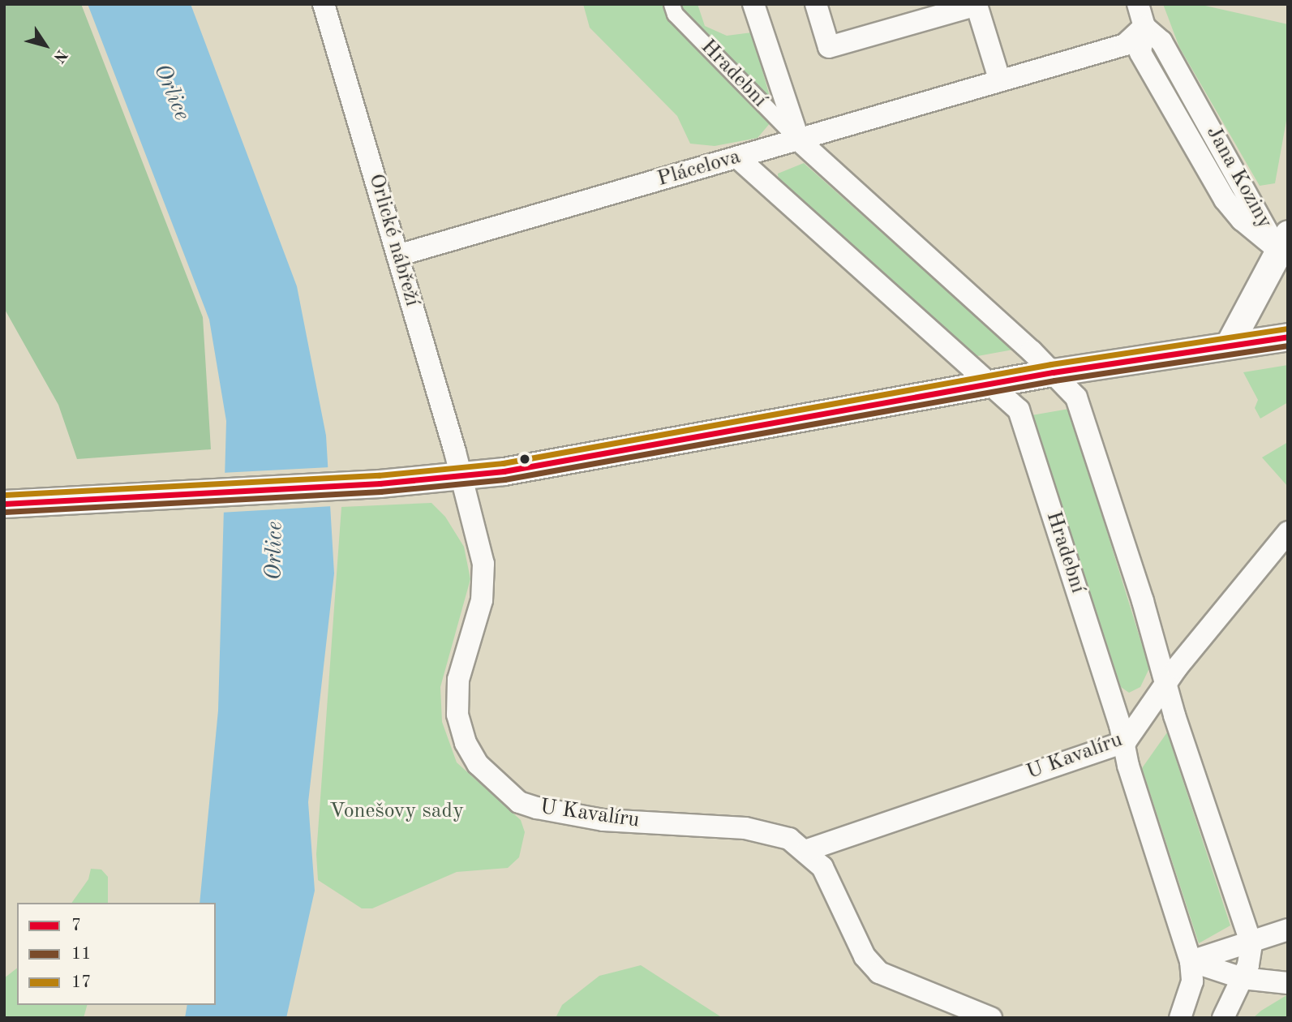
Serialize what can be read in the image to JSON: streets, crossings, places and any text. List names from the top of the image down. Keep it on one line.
{"streets":{"street":["Hradební","Plácelova","Jana Koziny","Orlické nábřeží","U Kavalíru"]},"crossings":[["Hradební","Plácelova"],["Hradební","U Kavalíru"],["Plácelova","Jana Koziny"],["Plácelova","Orlické nábřeží"],["Orlické nábřeží","U Kavalíru"]],"water":["Orlice"],"parks":["Vonešovy sady"],"lines":["transit line 17","transit line 7","transit line 11"],"legend":["7","11","17"],"north":"bottom right"}
